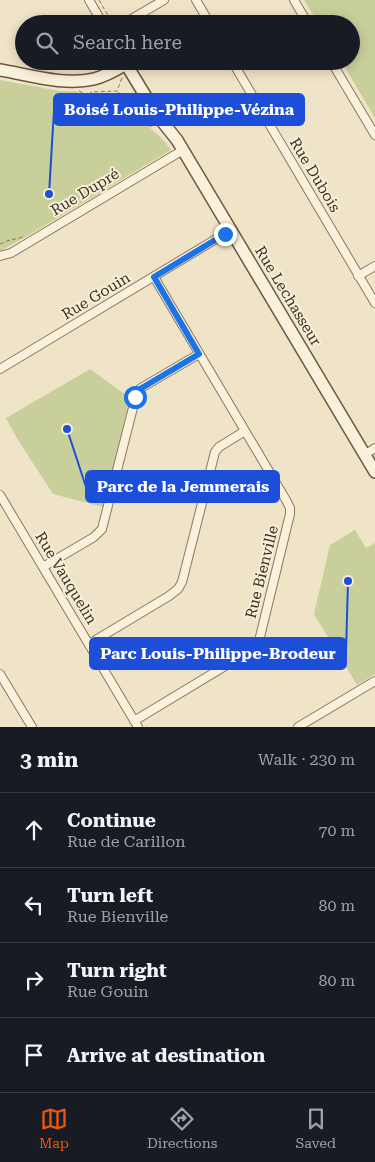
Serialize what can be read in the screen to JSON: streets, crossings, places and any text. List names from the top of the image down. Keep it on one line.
{"streets":{"street":["Rue Dubois","Rue Dupré","Rue Gouin","Rue Lechasseur","Rue Bienville","Rue Vauquelin"]},"crossings":[["Rue Dupré","Rue Lechasseur"],["Rue Gouin","Rue Lechasseur"],["Rue Gouin","Rue Bienville"],["Rue Bienville","Rue Vauquelin"]],"places":["Boisé Louis-Philippe-Vézina","Parc de la Jemmerais","Parc Louis-Philippe-Brodeur"],"page":{"search":"Search here","heading":["3 min","Walk · 230 m"],"list":[["Continue","Rue de Carillon","70 m"],["Turn left","Rue Bienville","80 m"],["Turn right","Rue Gouin","80 m"],"Arrive at destination"],"nav":["Map","Directions","Saved"]}}
